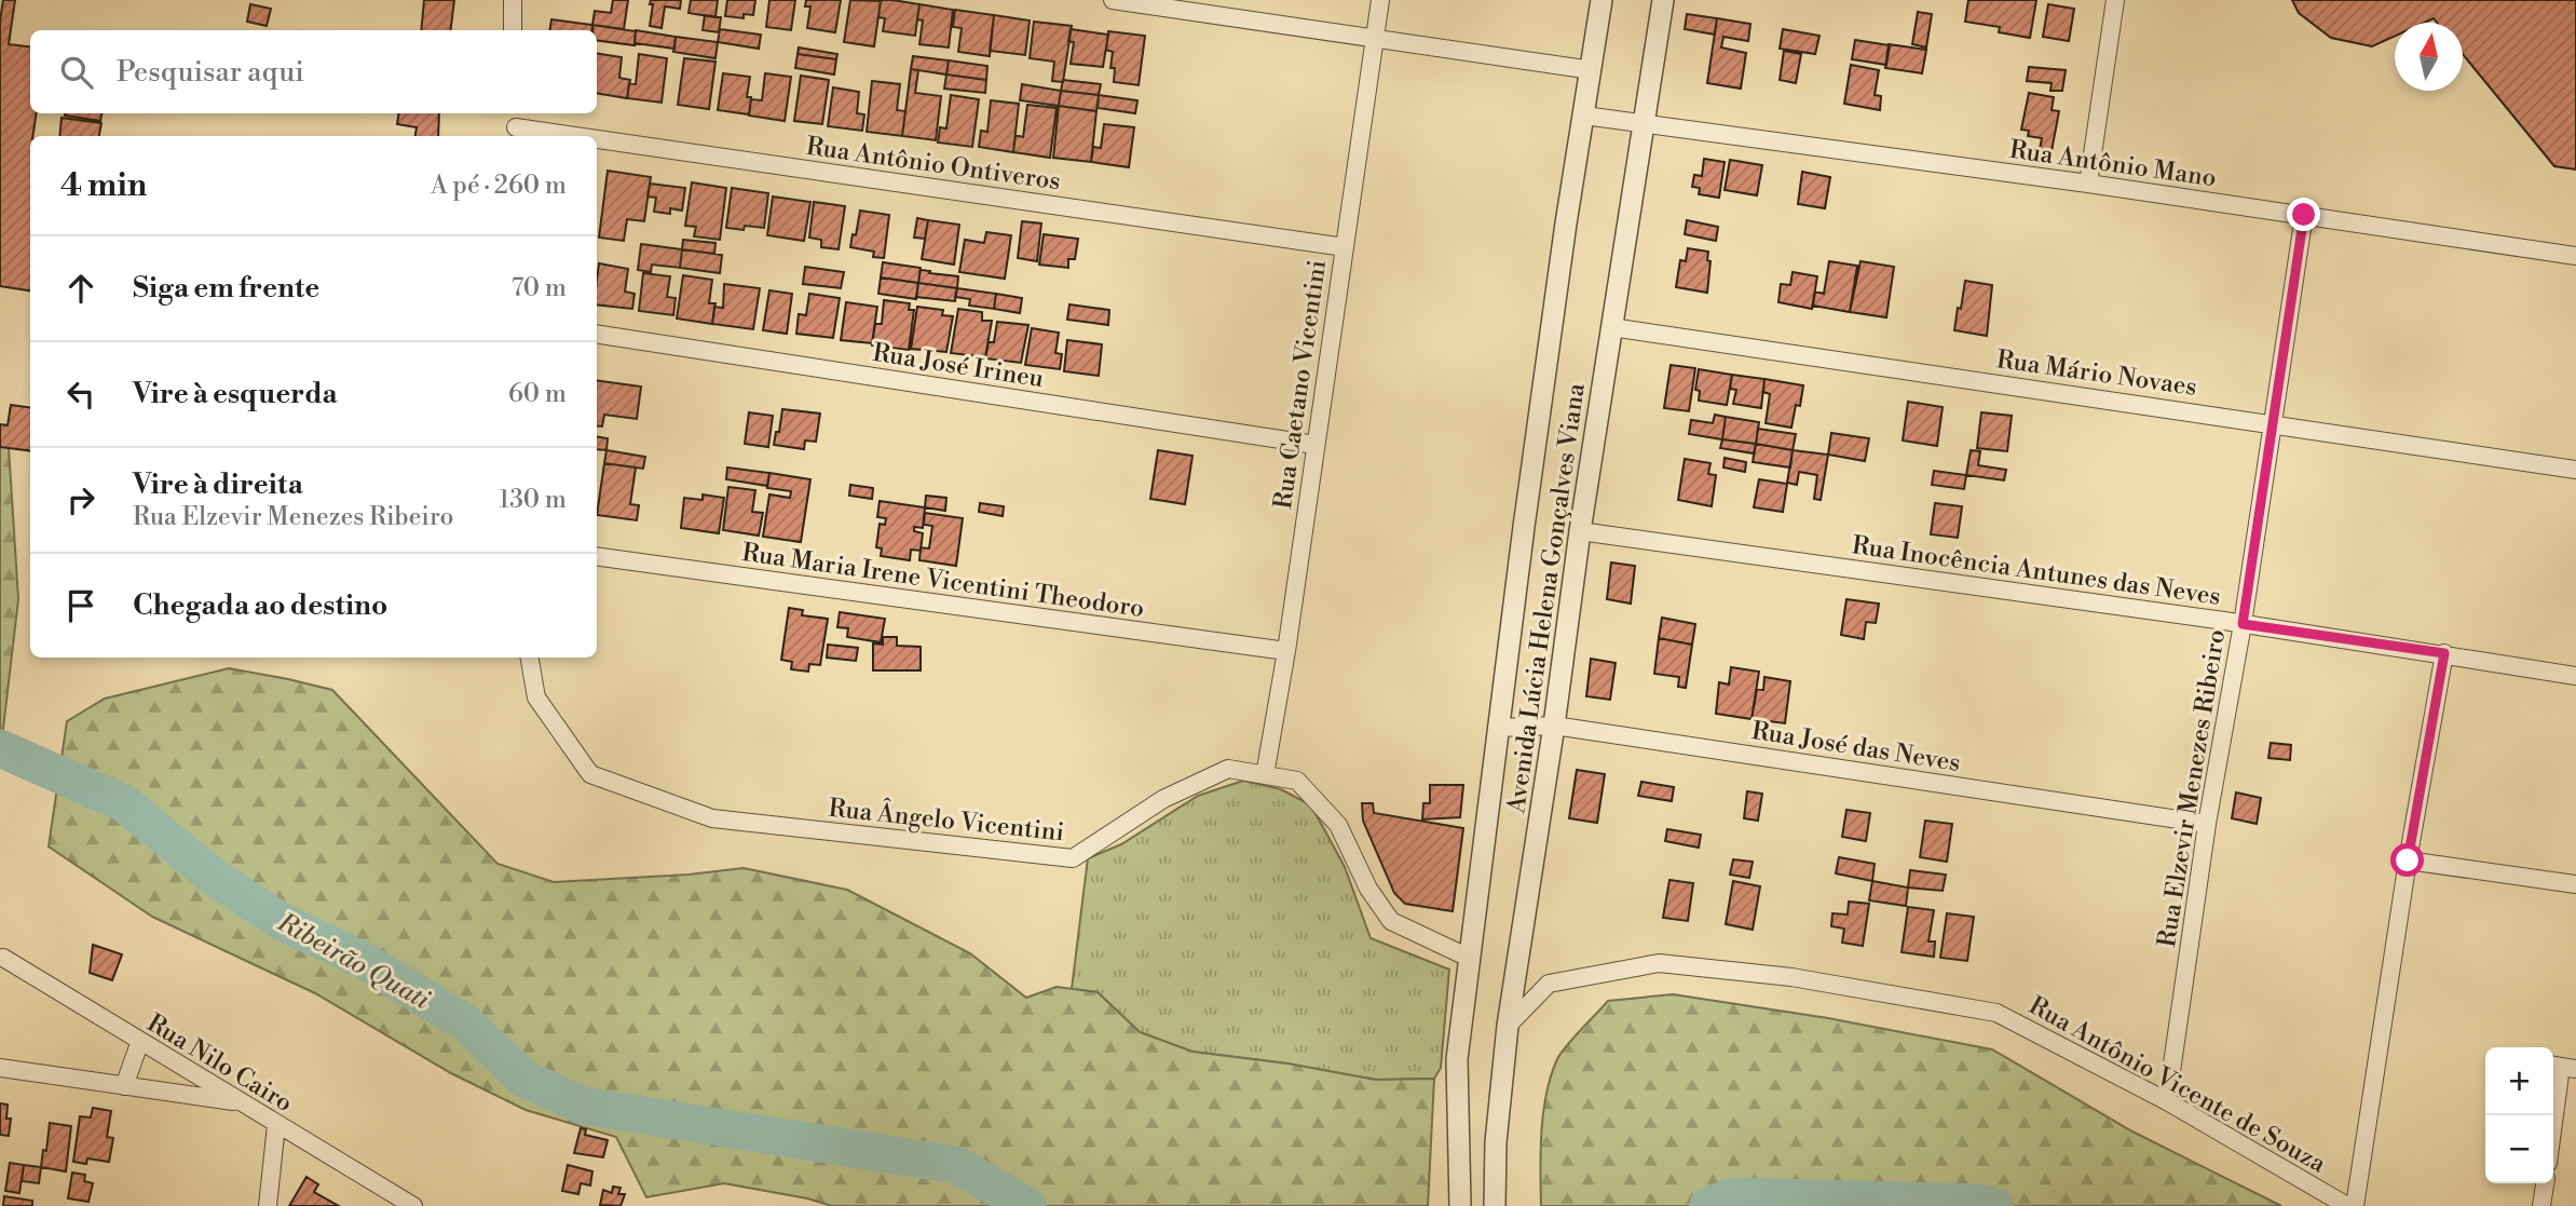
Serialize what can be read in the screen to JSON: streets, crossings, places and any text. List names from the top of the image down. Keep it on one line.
{"streets":{"street":["Rua Antônio Ontiveros","Rua Antônio Mano","Rua José Irineu","Rua Mário Novaes","Rua Caetano Vicentini","Rua Inocência Antunes das Neves","Rua Maria Irene Vicentini Theodoro","Avenida Lúcia Helena Gonçalves Viana","Rua José das Neves","Rua Elzevir Menezes Ribeiro","Rua Ângelo Vicentini","Rua Nilo Cairo","Rua Antônio Vicente de Souza"]},"crossings":[["Rua Antônio Ontiveros","Rua Caetano Vicentini"],["Rua Antônio Mano","Avenida Lúcia Helena Gonçalves Viana"],["Rua Antônio Mano","Rua Elzevir Menezes Ribeiro"],["Rua José Irineu","Rua Caetano Vicentini"],["Rua Mário Novaes","Avenida Lúcia Helena Gonçalves Viana"],["Rua Mário Novaes","Rua Elzevir Menezes Ribeiro"],["Rua Caetano Vicentini","Rua Maria Irene Vicentini Theodoro"],["Rua Caetano Vicentini","Rua Ângelo Vicentini"],["Rua Inocência Antunes das Neves","Avenida Lúcia Helena Gonçalves Viana"],["Rua Inocência Antunes das Neves","Rua Elzevir Menezes Ribeiro"],["Avenida Lúcia Helena Gonçalves Viana","Rua José das Neves"],["Avenida Lúcia Helena Gonçalves Viana","Rua Ângelo Vicentini"],["Avenida Lúcia Helena Gonçalves Viana","Rua Antônio Vicente de Souza"],["Rua José das Neves","Rua Elzevir Menezes Ribeiro"],["Rua Elzevir Menezes Ribeiro","Rua Antônio Vicente de Souza"]],"water":["Ribeirão Quati"],"north":"top","page":{"search":"Pesquisar aqui","heading":["4 min","A pé · 260 m"],"list":[["Siga em frente","70 m"],["Vire à esquerda","60 m"],["Vire à direita","Rua Elzevir Menezes Ribeiro","130 m"],"Chegada ao destino"],"map_buttons":["+","−"]}}
